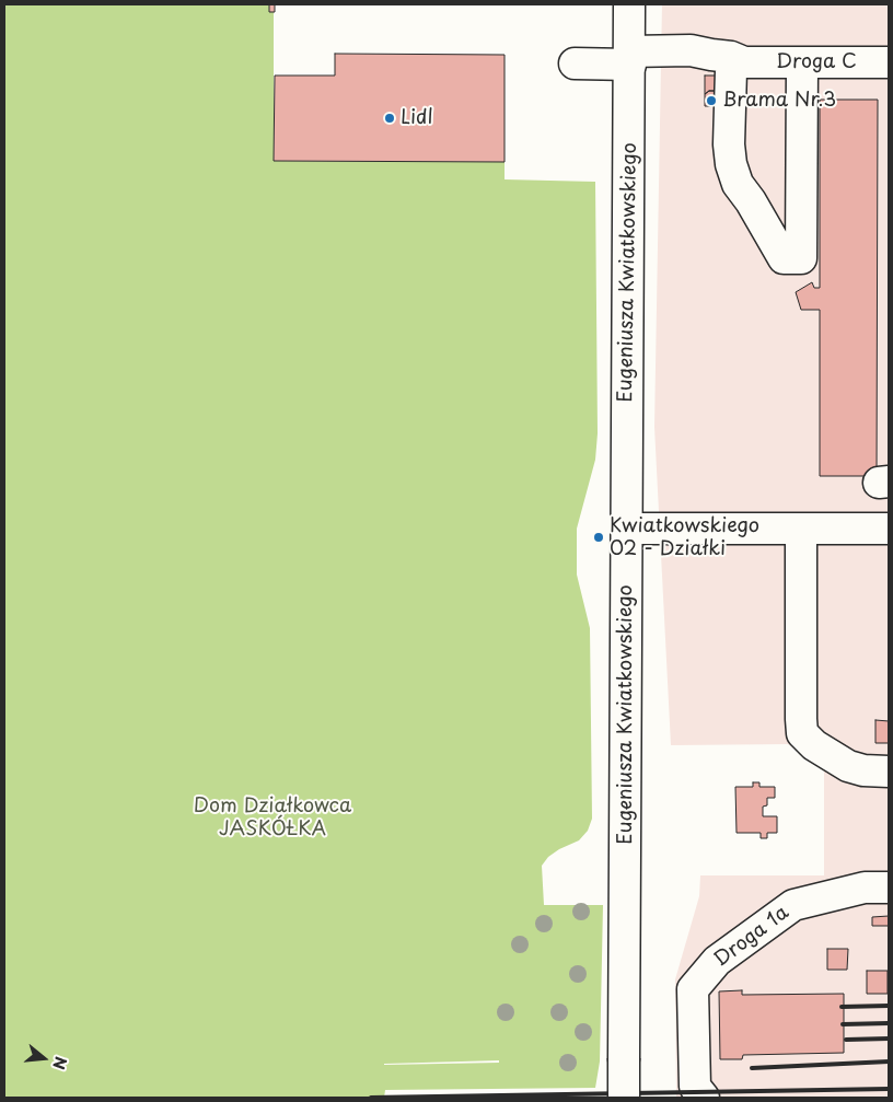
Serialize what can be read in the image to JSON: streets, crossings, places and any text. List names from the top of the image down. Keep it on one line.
{"streets":{"main road":["Droga C","Eugeniusza Kwiatkowskiego","Droga 1a"]},"crossings":[["Droga C","Eugeniusza Kwiatkowskiego"]],"parks":["Dom Działkowca JASKÓŁKA"],"places":["Brama Nr.3","Lidl","Kwiatkowskiego 02 - Działki"],"north":"right"}
